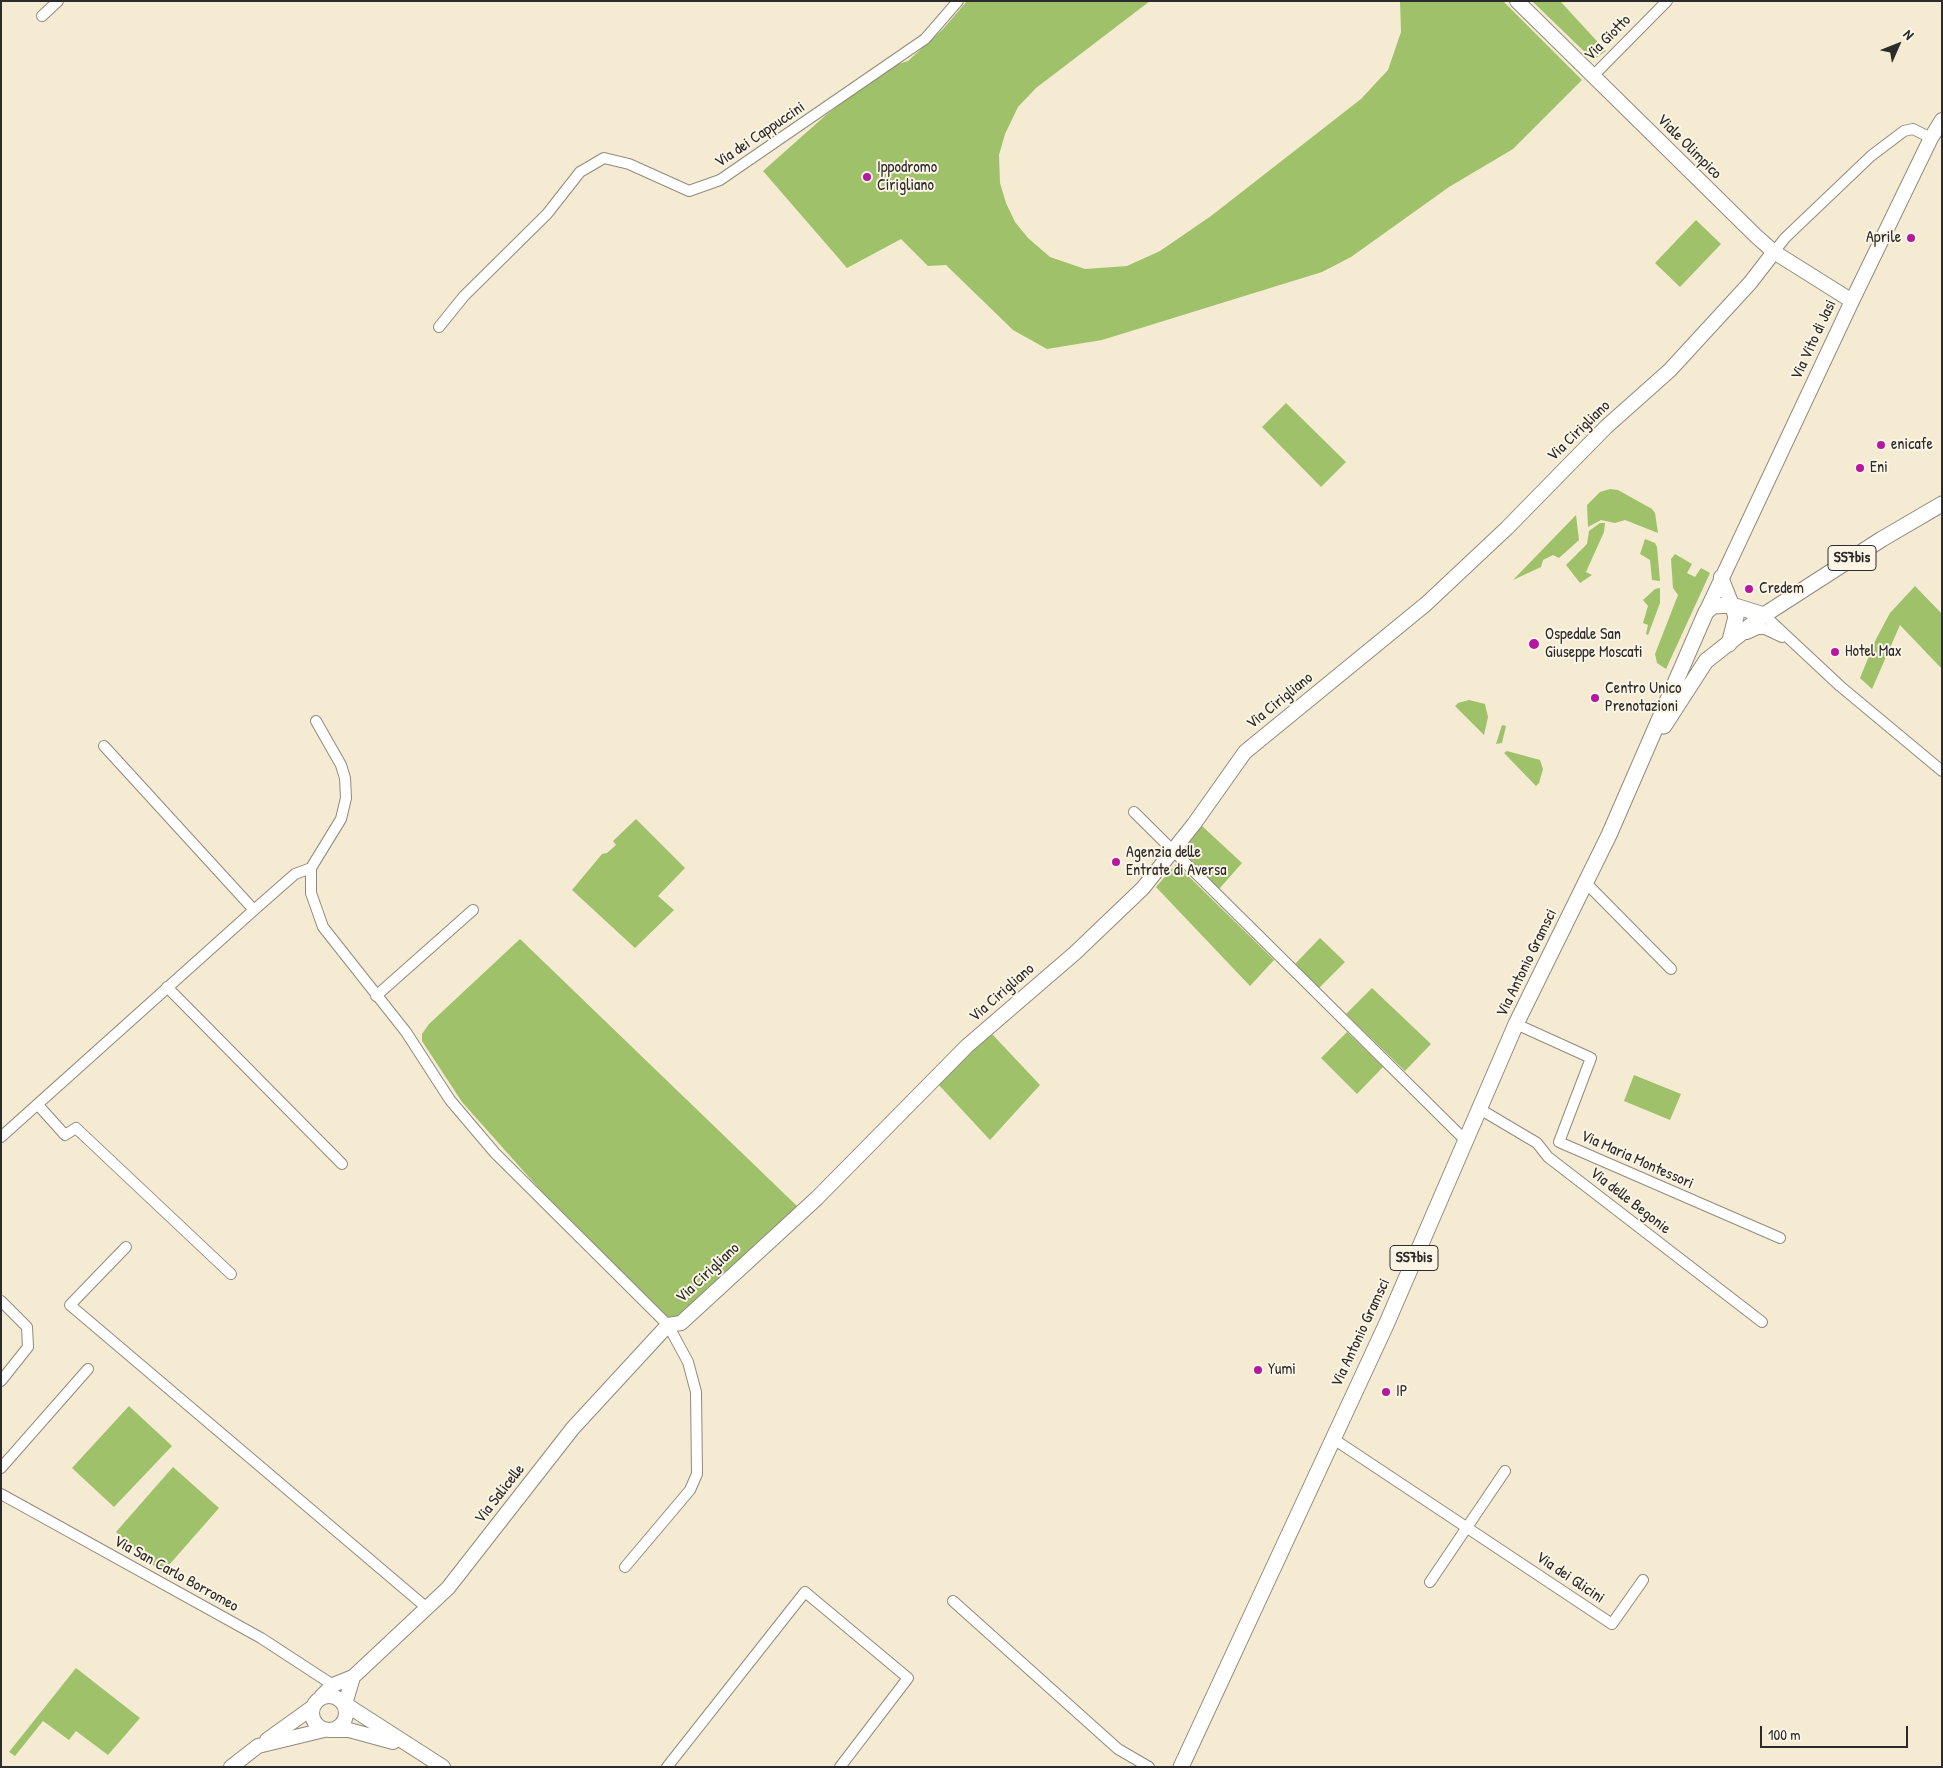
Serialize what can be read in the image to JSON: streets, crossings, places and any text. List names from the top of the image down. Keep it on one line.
{"streets":{"main road":["SS7bis","Via Antonio Gramsci"],"street":["Via Giotto","Via dei Cappuccini","Viale Olimpico","Via Vito di Jasi","Via Cirigliano","Via Maria Montessori","Via delle Begonie","Via Salicelle","Via San Carlo Borromeo","Via dei Glicini"]},"crossings":[["Via Giotto","Viale Olimpico"],["Viale Olimpico","Via Vito di Jasi"],["Viale Olimpico","Via Cirigliano"],["Via Vito di Jasi","Via Cirigliano"],["Via Vito di Jasi","Via Antonio Gramsci"],["Via Cirigliano","Via Salicelle"],["SS7bis","Via Antonio Gramsci"],["Via Antonio Gramsci","Via Maria Montessori"],["Via Antonio Gramsci","Via delle Begonie"],["Via Antonio Gramsci","Via dei Glicini"]],"places":["Ippodromo Cirigliano","Aprile","enicafe","Eni","Credem","Ospedale San Giuseppe Moscati","Hotel Max","Centro Unico Prenotazioni","Agenzia delle Entrate di Aversa","Yumi","IP"],"scale_bar":"100 m","north":"top right"}
